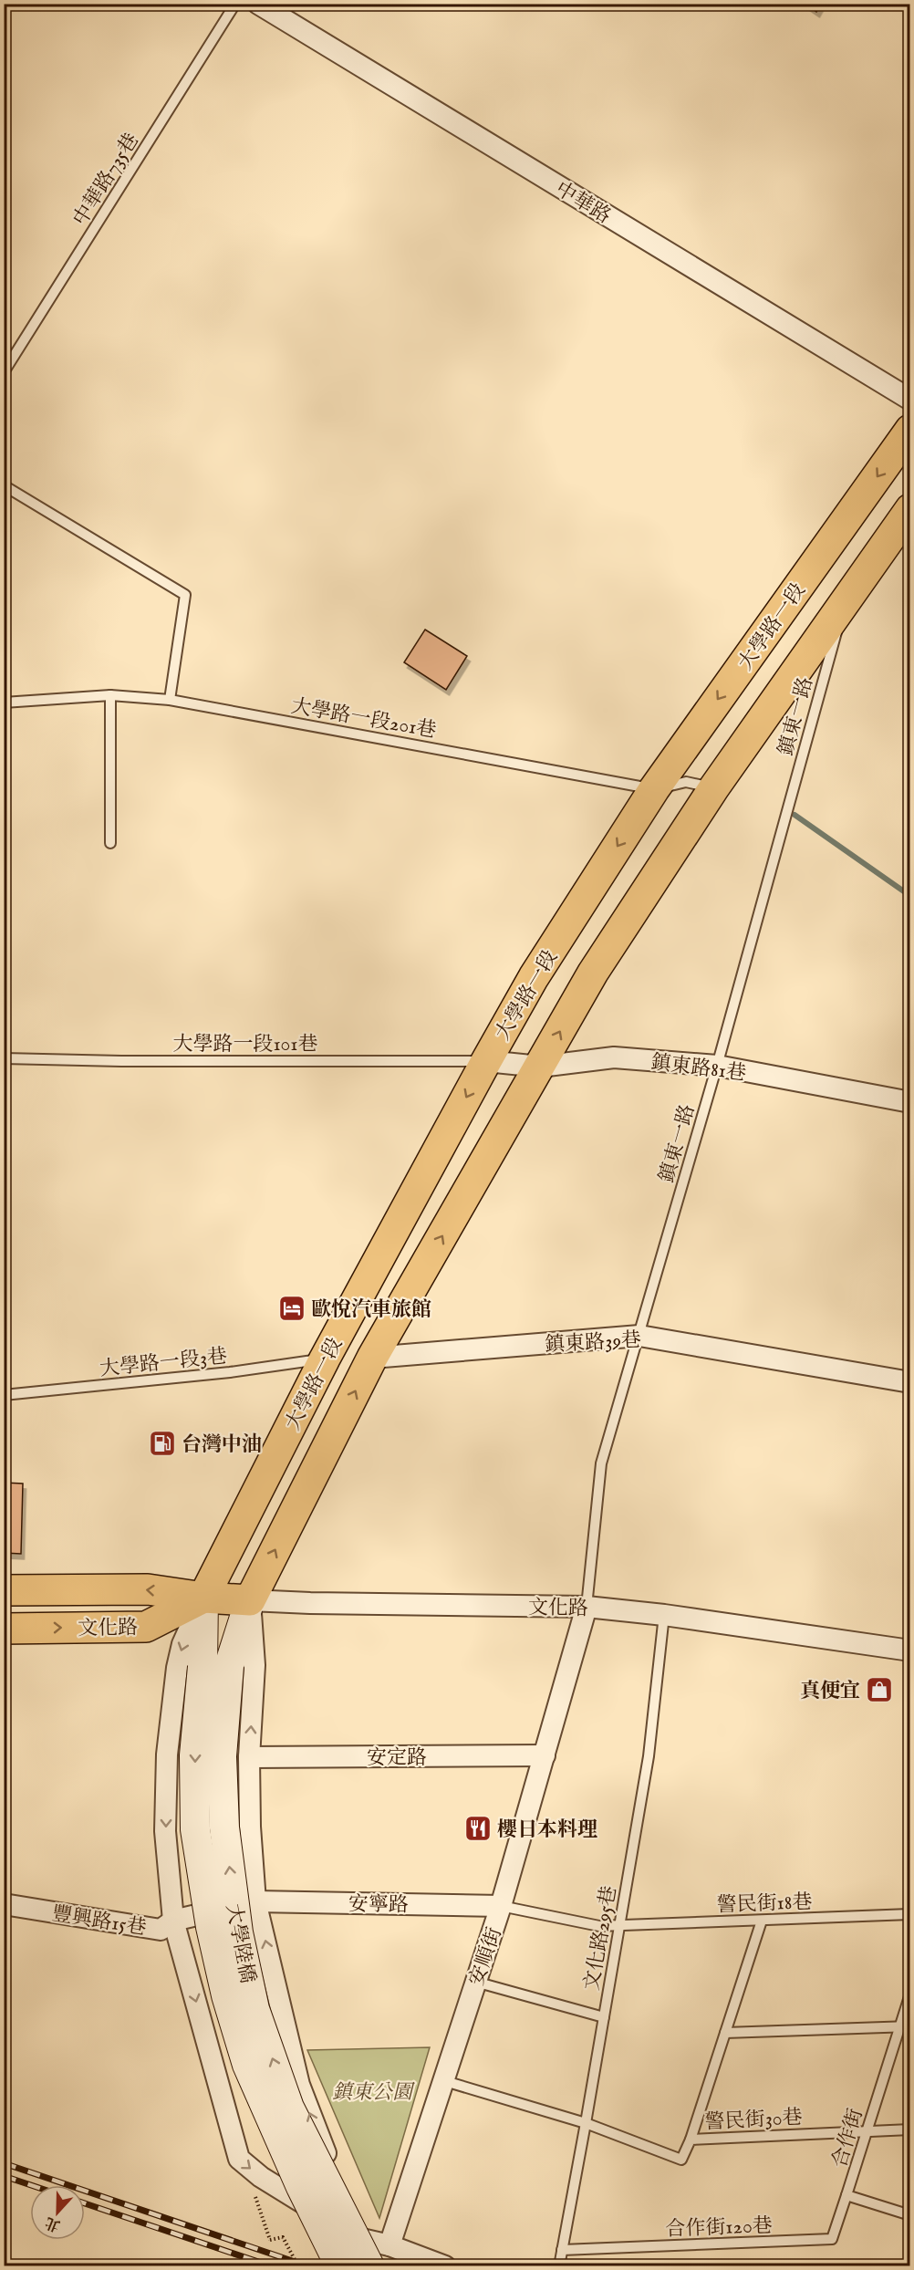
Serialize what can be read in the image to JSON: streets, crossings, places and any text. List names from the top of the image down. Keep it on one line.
{"streets":{"main road":["大學路一段","文化路"],"street":["中華路","鎮東路81巷","鎮東路39巷","安定路","安寧路","豐興路15巷","大學陸橋","安順街"],"lane":["中華路735巷","鎮東一路","大學路一段201巷","大學路一段101巷","大學路一段3巷","警民街18巷","文化路295巷","警民街30巷","合作街","合作街120巷"]},"crossings":[["大學路一段","鎮東一路"],["大學路一段","大學路一段201巷"],["大學路一段","大學路一段101巷"],["大學路一段","鎮東路81巷"],["大學路一段","鎮東路39巷"],["大學路一段","大學路一段3巷"],["大學路一段","文化路"],["大學路一段","大學陸橋"],["鎮東一路","鎮東路81巷"],["鎮東一路","鎮東路39巷"],["鎮東一路","文化路"],["鎮東一路","安順街"],["大學路一段101巷","鎮東路81巷"],["文化路","文化路295巷"],["文化路","大學陸橋"],["文化路","安順街"],["安定路","安順街"],["警民街18巷","安寧路"],["警民街18巷","文化路295巷"],["警民街18巷","安順街"],["安寧路","豐興路15巷"],["安寧路","安順街"],["文化路295巷","警民街30巷"],["文化路295巷","合作街120巷"],["警民街30巷","合作街"],["合作街","合作街120巷"]],"parks":["鎮東公園"],"places":{"hotel":["歐悅汽車旅館"],"fuel station":["台灣中油"],"shop":["真便宜"],"restaurant":["櫻日本料理"]},"north":"bottom"}
